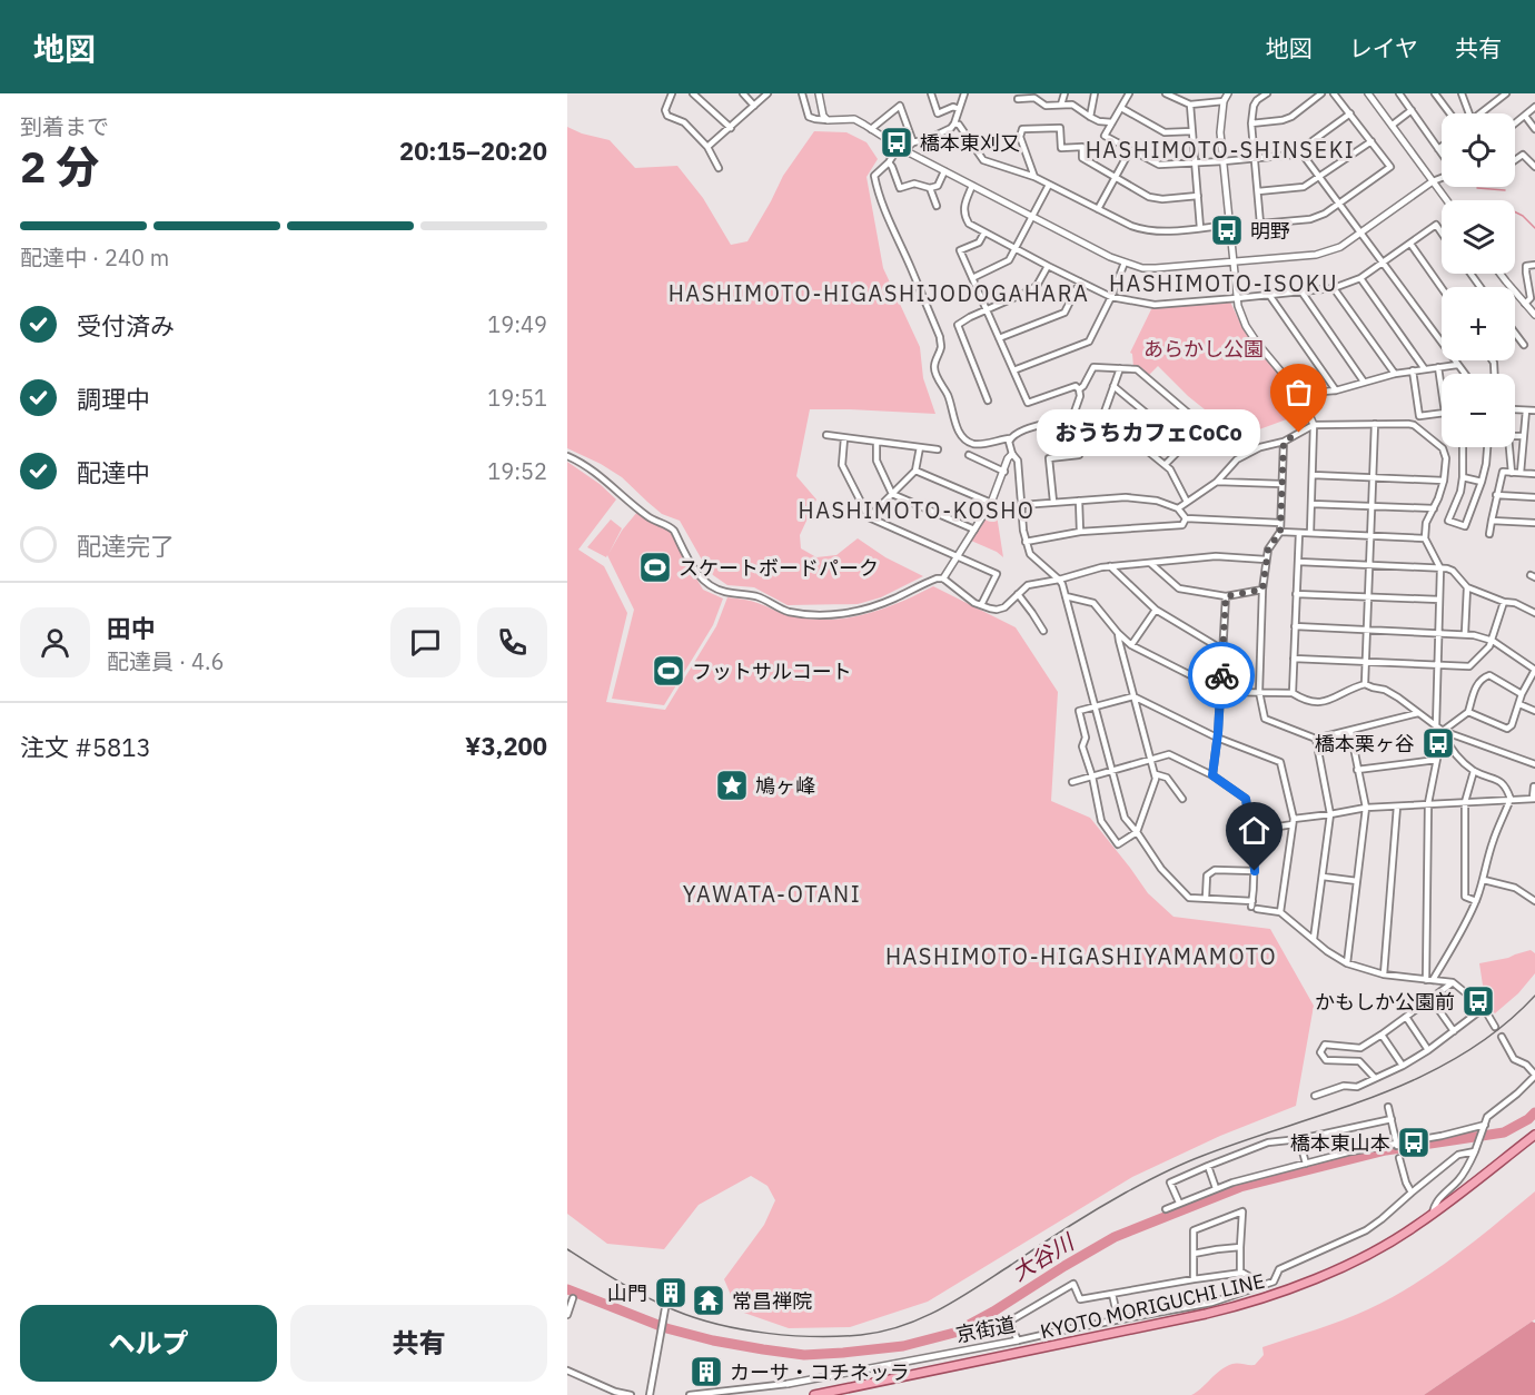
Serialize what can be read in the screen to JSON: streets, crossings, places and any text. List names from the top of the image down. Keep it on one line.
{"streets":{"main road":["KYOTO MORIGUCHI LINE"],"street":["京街道"]},"districts":["HASHIMOTO-SHINSEKI","HASHIMOTO-ISOKU","HASHIMOTO-HIGASHIJODOGAHARA","HASHIMOTO-KOSHO","YAWATA-OTANI","HASHIMOTO-HIGASHIYAMAMOTO"],"water":["大谷川"],"parks":["あらかし公園"],"places":{"bus stop":["橋本東刈又","明野","橋本栗ヶ谷","かもしか公園前","橋本東山本"],"other":["おうちカフェCoCo"],"sports":["スケートボードパーク","フットサルコート"],"place":["鳩ヶ峰"],"building":["山門","カーサ・コチネッラ"],"temple":["常昌禅院"]},"page":{"header":"地図","nav":["地図","レイヤ","共有"],"heading":["2 分","到着まで","20:15–20:20"],"panel":["田中","配達員 · 4.6","注文 #5813","¥3,200"],"map_buttons":["+","−"],"bar":"配達中 · 240 m","list":[["受付済み","19:49"],["調理中","19:51"],["配達中","19:52"],"配達完了"],"bubble":"おうちカフェCoCo","buttons":["ヘルプ","共有"]}}
